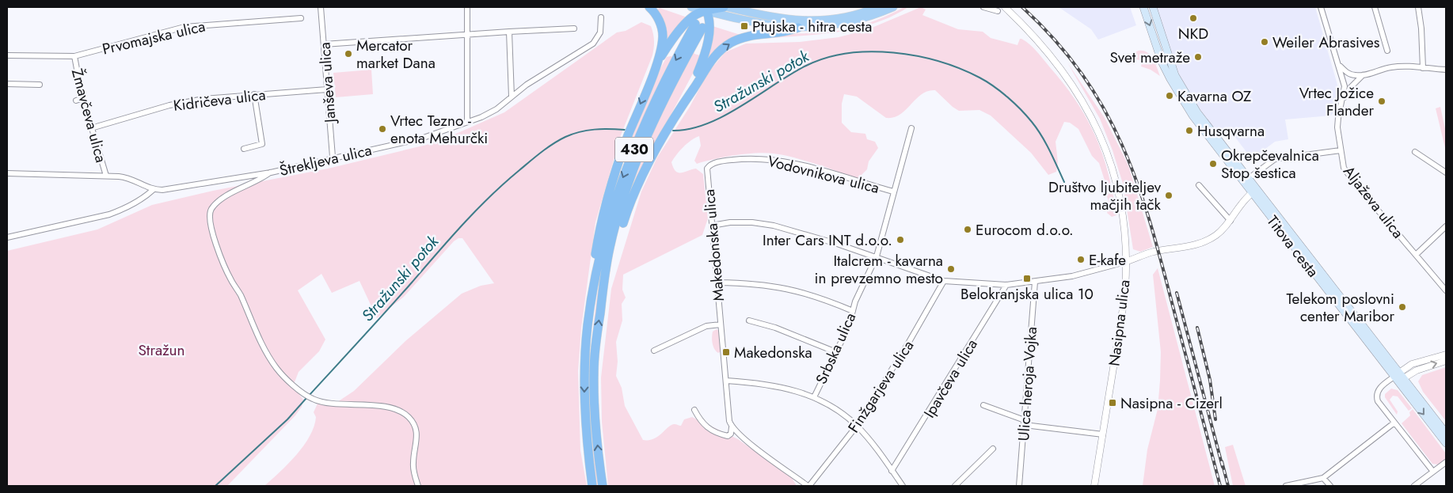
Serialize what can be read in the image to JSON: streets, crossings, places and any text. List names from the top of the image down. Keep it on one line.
{"streets":{"highway":["430"],"main road":["Titova cesta"],"street":["Prvomajska ulica","Janševa ulica","Kidričeva ulica","Žmavčeva ulica","Štrekljeva ulica","Vodovnikova ulica","Aljaževa ulica","Makedonska ulica","Nasipna ulica","Srbska ulica","Ipavčeva ulica","Ulica heroja Vojka","Finžgarjeva ulica"]},"crossings":[["Prvomajska ulica","Žmavčeva ulica"],["Janševa ulica","Kidričeva ulica"],["Janševa ulica","Štrekljeva ulica"],["Kidričeva ulica","Žmavčeva ulica"],["Žmavčeva ulica","Štrekljeva ulica"],["Vodovnikova ulica","Makedonska ulica"],["Vodovnikova ulica","Srbska ulica"],["Titova cesta","Nasipna ulica"]],"water":["Stražunski potok"],"parks":["Stražun"],"places":{"other":["NKD","Weiler Abrasives","Mercator market Dana","Svet metraže","Kavarna OZ","Vrtec Jožice Flander","Vrtec Tezno - enota Mehurčki","Husqvarna","Okrepčevalnica Stop šestica","Društvo ljubiteljev mačjih tačk","Eurocom d.o.o.","Inter Cars INT d.o.o.","E-kafe","Italcrem - kavarna in prevzemno mesto","Telekom poslovni center Maribor"],"transit":["Ptujska - hitra cesta","Belokranjska ulica 10","Makedonska","Nasipna - Cizerl"]}}
